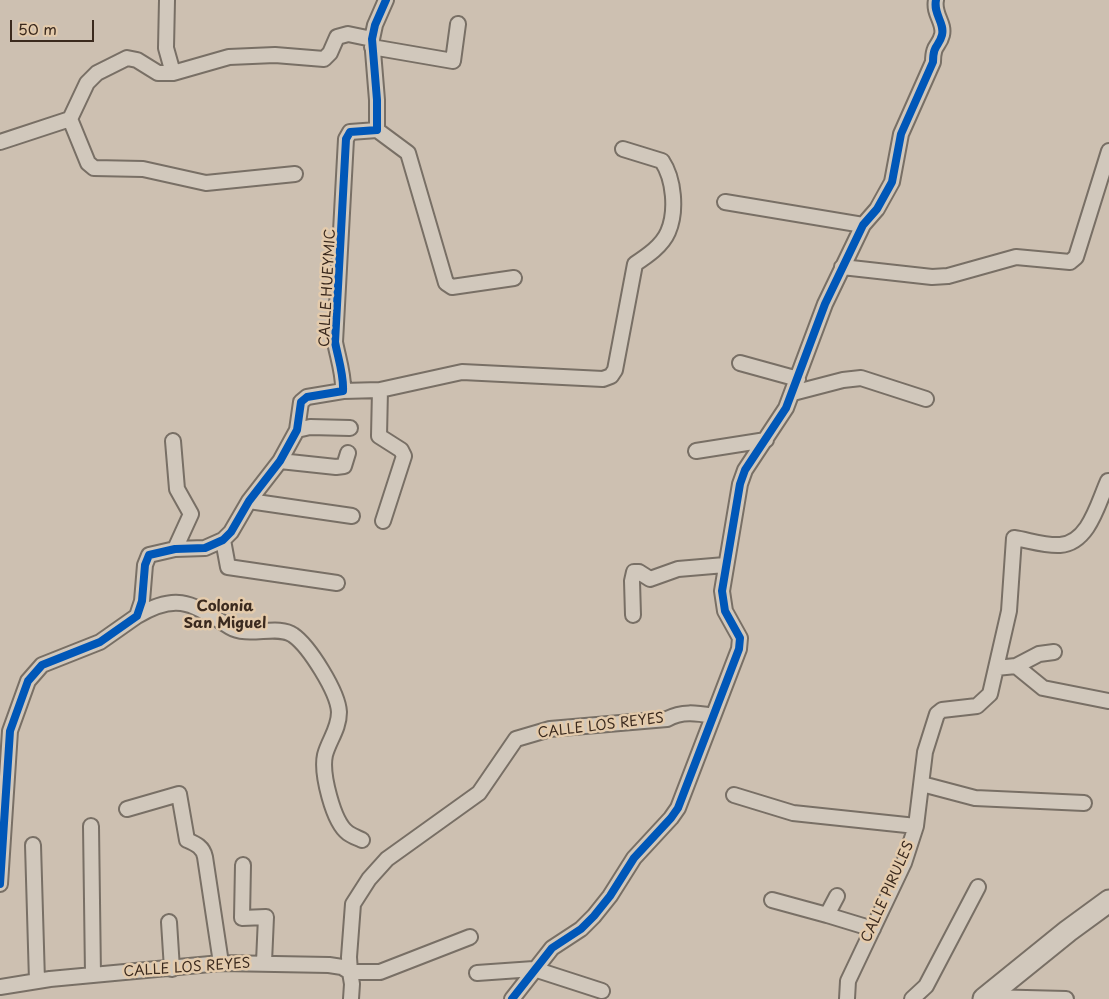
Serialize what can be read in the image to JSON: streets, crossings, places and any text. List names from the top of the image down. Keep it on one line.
{"streets":{"street":["CALLE HUEYMIC","CALLE LOS REYES","CALLE PIRULES"]},"districts":["Colonia San Miguel"],"scale_bar":"50 m"}
